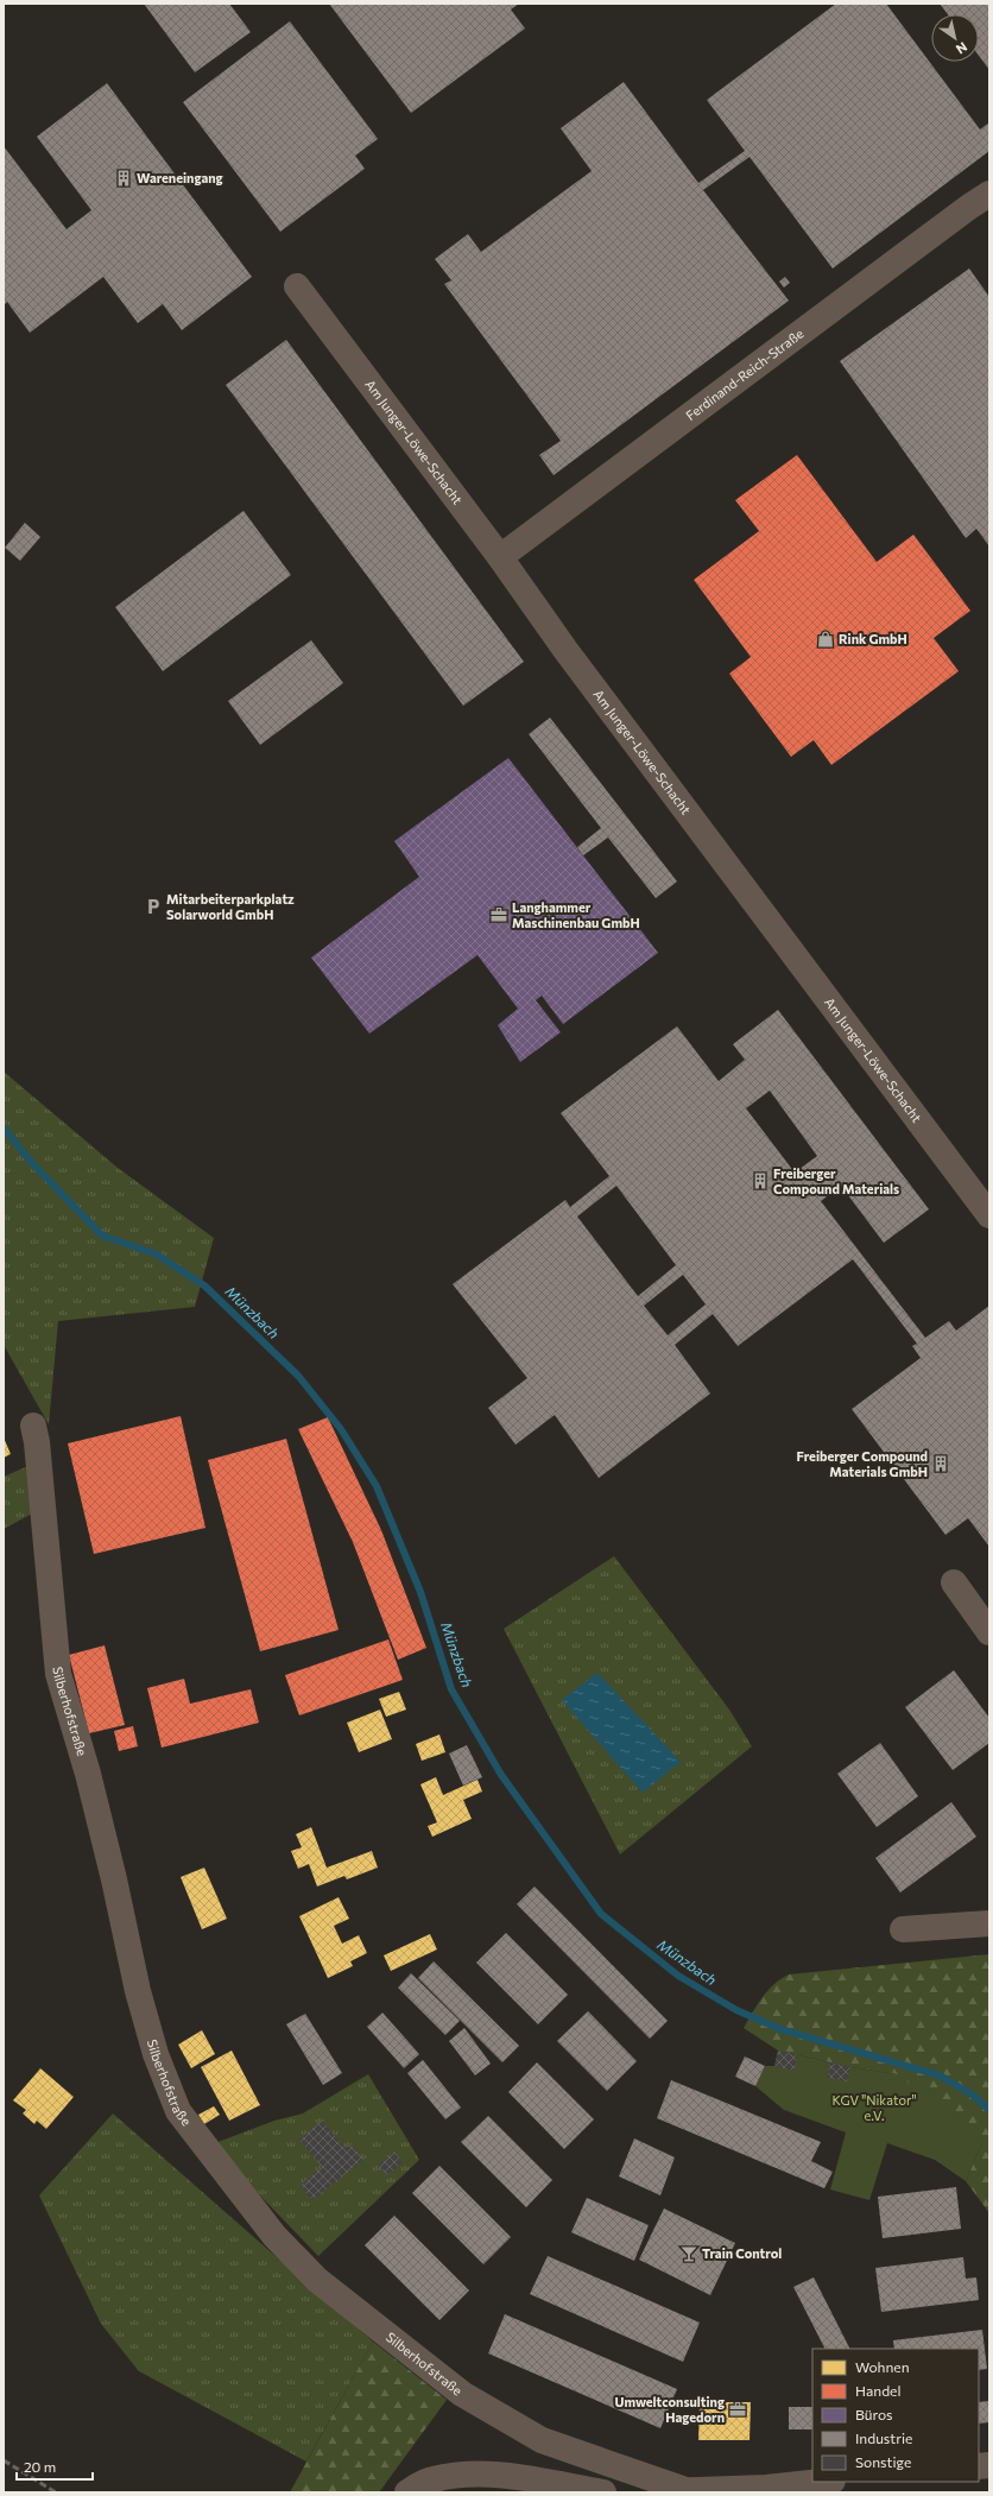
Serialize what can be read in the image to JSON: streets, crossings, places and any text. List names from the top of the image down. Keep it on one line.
{"streets":{"street":["Ferdinand-Reich-Straße","Am Junger-Löwe-Schacht","Silberhofstraße"]},"crossings":[["Ferdinand-Reich-Straße","Am Junger-Löwe-Schacht"]],"water":["Münzbach"],"parks":["KGV \"Nikator\" e.V."],"places":{"building":["Wareneingang","Freiberger Compound Materials","Freiberger Compound Materials GmbH"],"shop":["Rink GmbH"],"parking":["Mitarbeiterparkplatz Solarworld GmbH"],"office":["Langhammer Maschinenbau GmbH","Umweltconsulting Hagedorn"],"bar":["Train Control"]},"legend":["Wohnen","Handel","Büros","Industrie","Sonstige"],"scale_bar":"20 m","north":"bottom right"}
